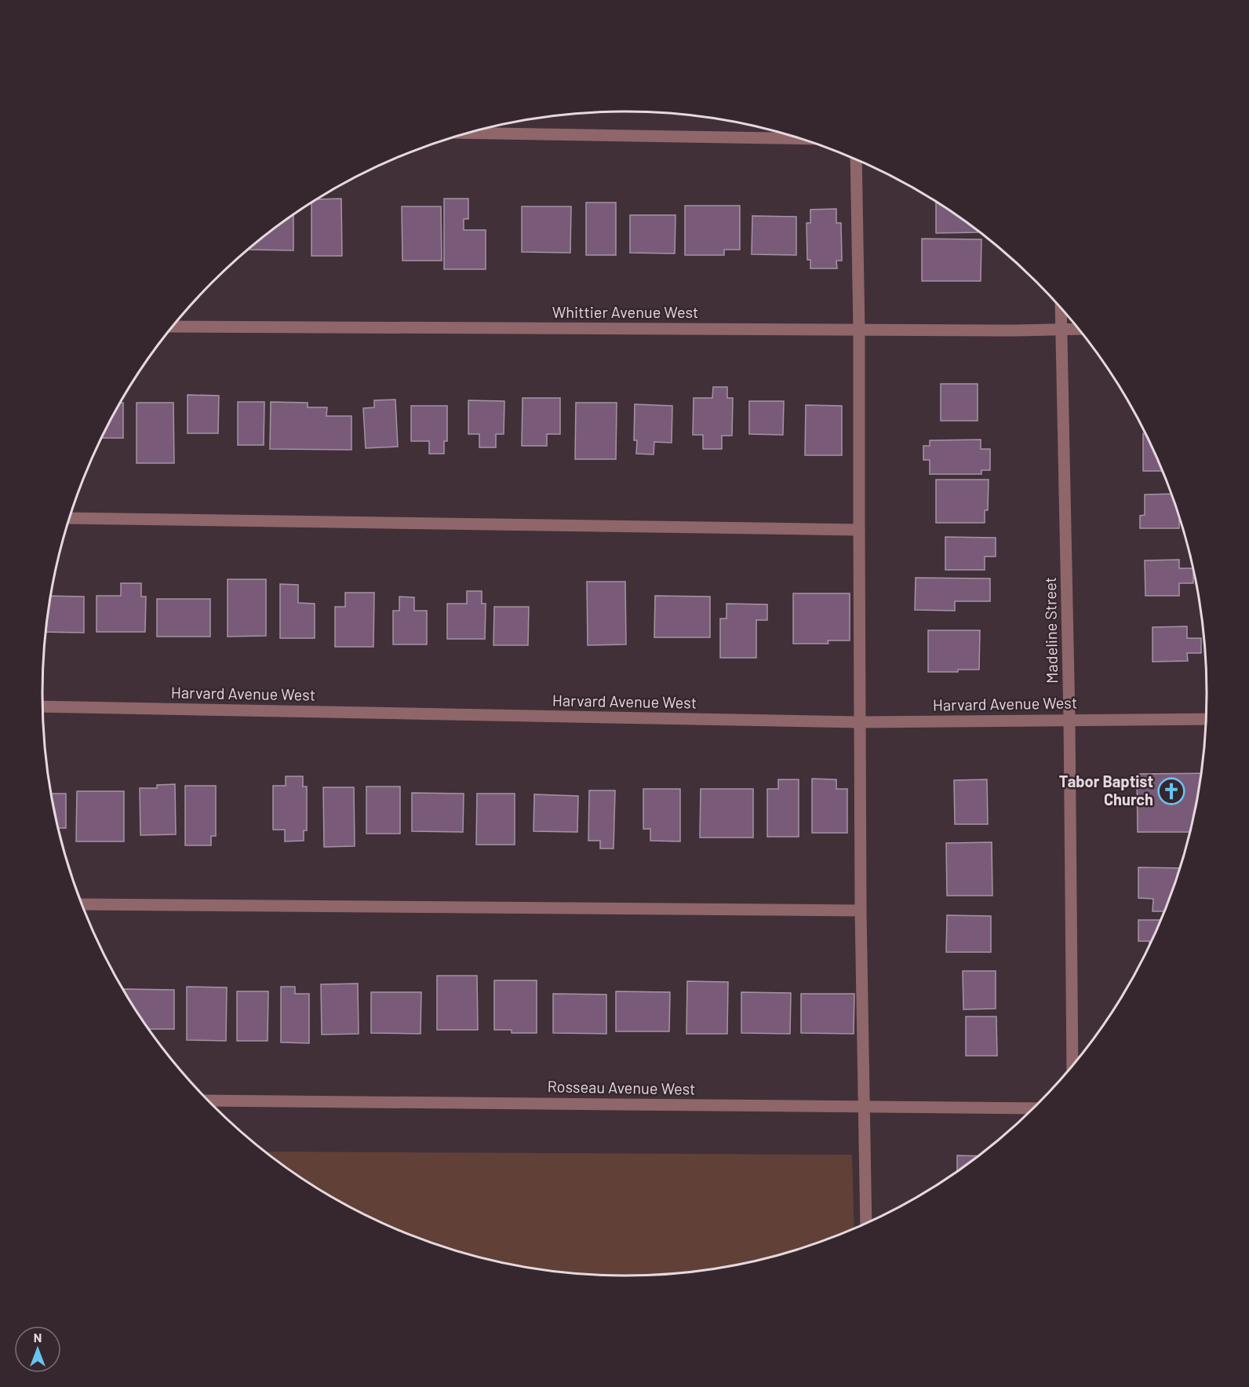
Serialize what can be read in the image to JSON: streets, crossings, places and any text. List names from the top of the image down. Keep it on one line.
{"streets":{"street":["Whittier Avenue West","Madeline Street","Harvard Avenue West","Rosseau Avenue West"]},"crossings":[["Whittier Avenue West","Madeline Street"],["Madeline Street","Harvard Avenue West"]],"places":{"church":["Tabor Baptist Church"]},"north":"top"}
